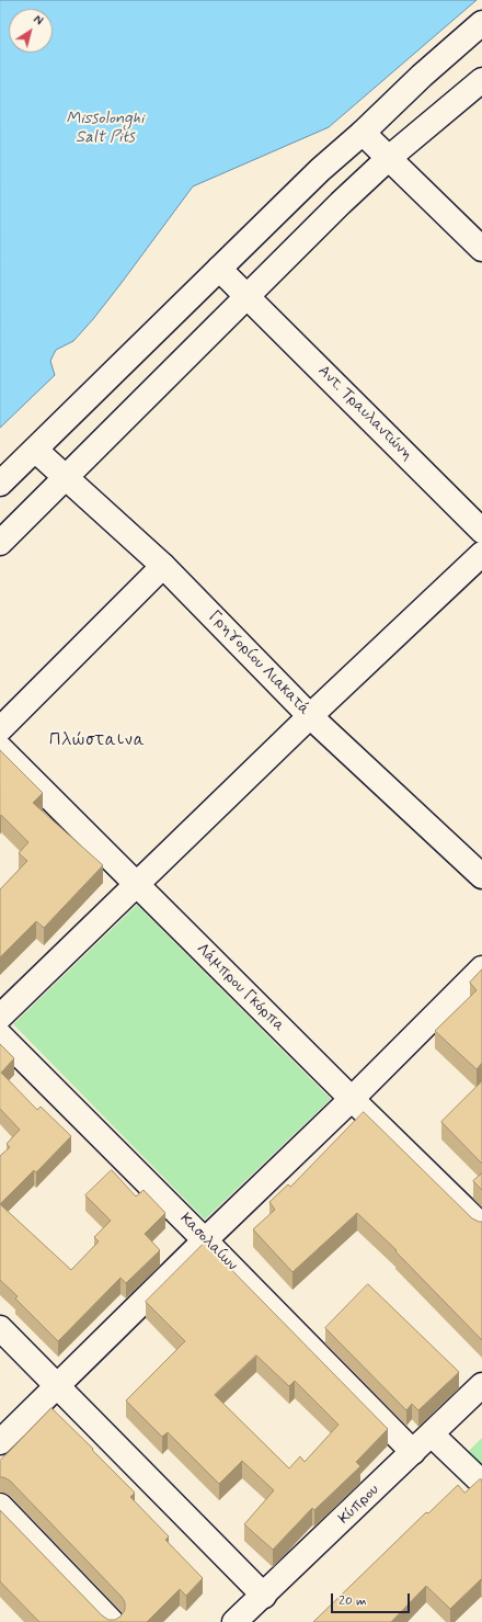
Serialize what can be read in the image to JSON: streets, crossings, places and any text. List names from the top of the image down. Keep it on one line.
{"streets":{"street":["Αντ. Τραυλαντώνη","Γρηγορίου Λιακατά","Λάμπρου Γκόρπα","Κασολαίων","Κύπρου"]},"crossings":[["Κασολαίων","Κύπρου"]],"districts":["Πλώσταινα"],"water":["Missolonghi Salt Pits"],"scale_bar":"20 m","north":"top right"}
